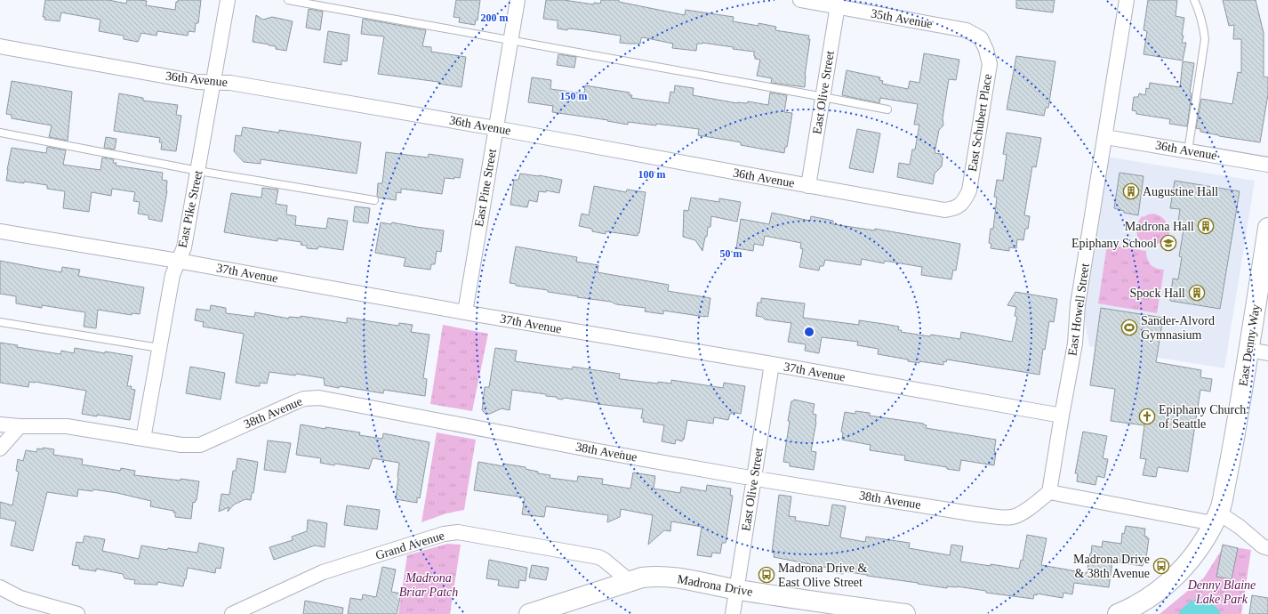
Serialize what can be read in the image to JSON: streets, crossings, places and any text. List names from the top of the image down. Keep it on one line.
{"streets":{"street":["35th Avenue","36th Avenue","East Olive Street","East Schubert Place","East Pine Street","East Pike Street","37th Avenue","East Howell Street","East Denny Way","38th Avenue","Grand Avenue","Madrona Drive"]},"crossings":[["35th Avenue","East Olive Street"],["35th Avenue","East Schubert Place"],["36th Avenue","East Olive Street"],["36th Avenue","East Schubert Place"],["36th Avenue","East Pine Street"],["36th Avenue","East Pike Street"],["36th Avenue","East Howell Street"],["East Olive Street","37th Avenue"],["East Olive Street","38th Avenue"],["East Olive Street","Madrona Drive"],["East Pine Street","37th Avenue"],["East Pike Street","37th Avenue"],["East Pike Street","38th Avenue"],["37th Avenue","East Howell Street"],["East Howell Street","38th Avenue"],["Grand Avenue","Madrona Drive"]],"parks":["Madrona Briar Patch","Denny Blaine Lake Park"],"places":{"building":["Augustine Hall","Madrona Hall","Spock Hall"],"school or university":["Epiphany School"],"sports":["Sander-Alvord Gymnasium"],"church":["Epiphany Church of Seattle"],"bus stop":["Madrona Drive & 38th Avenue","Madrona Drive & East Olive Street"]},"rings":["200 m","150 m","100 m","50 m"]}
